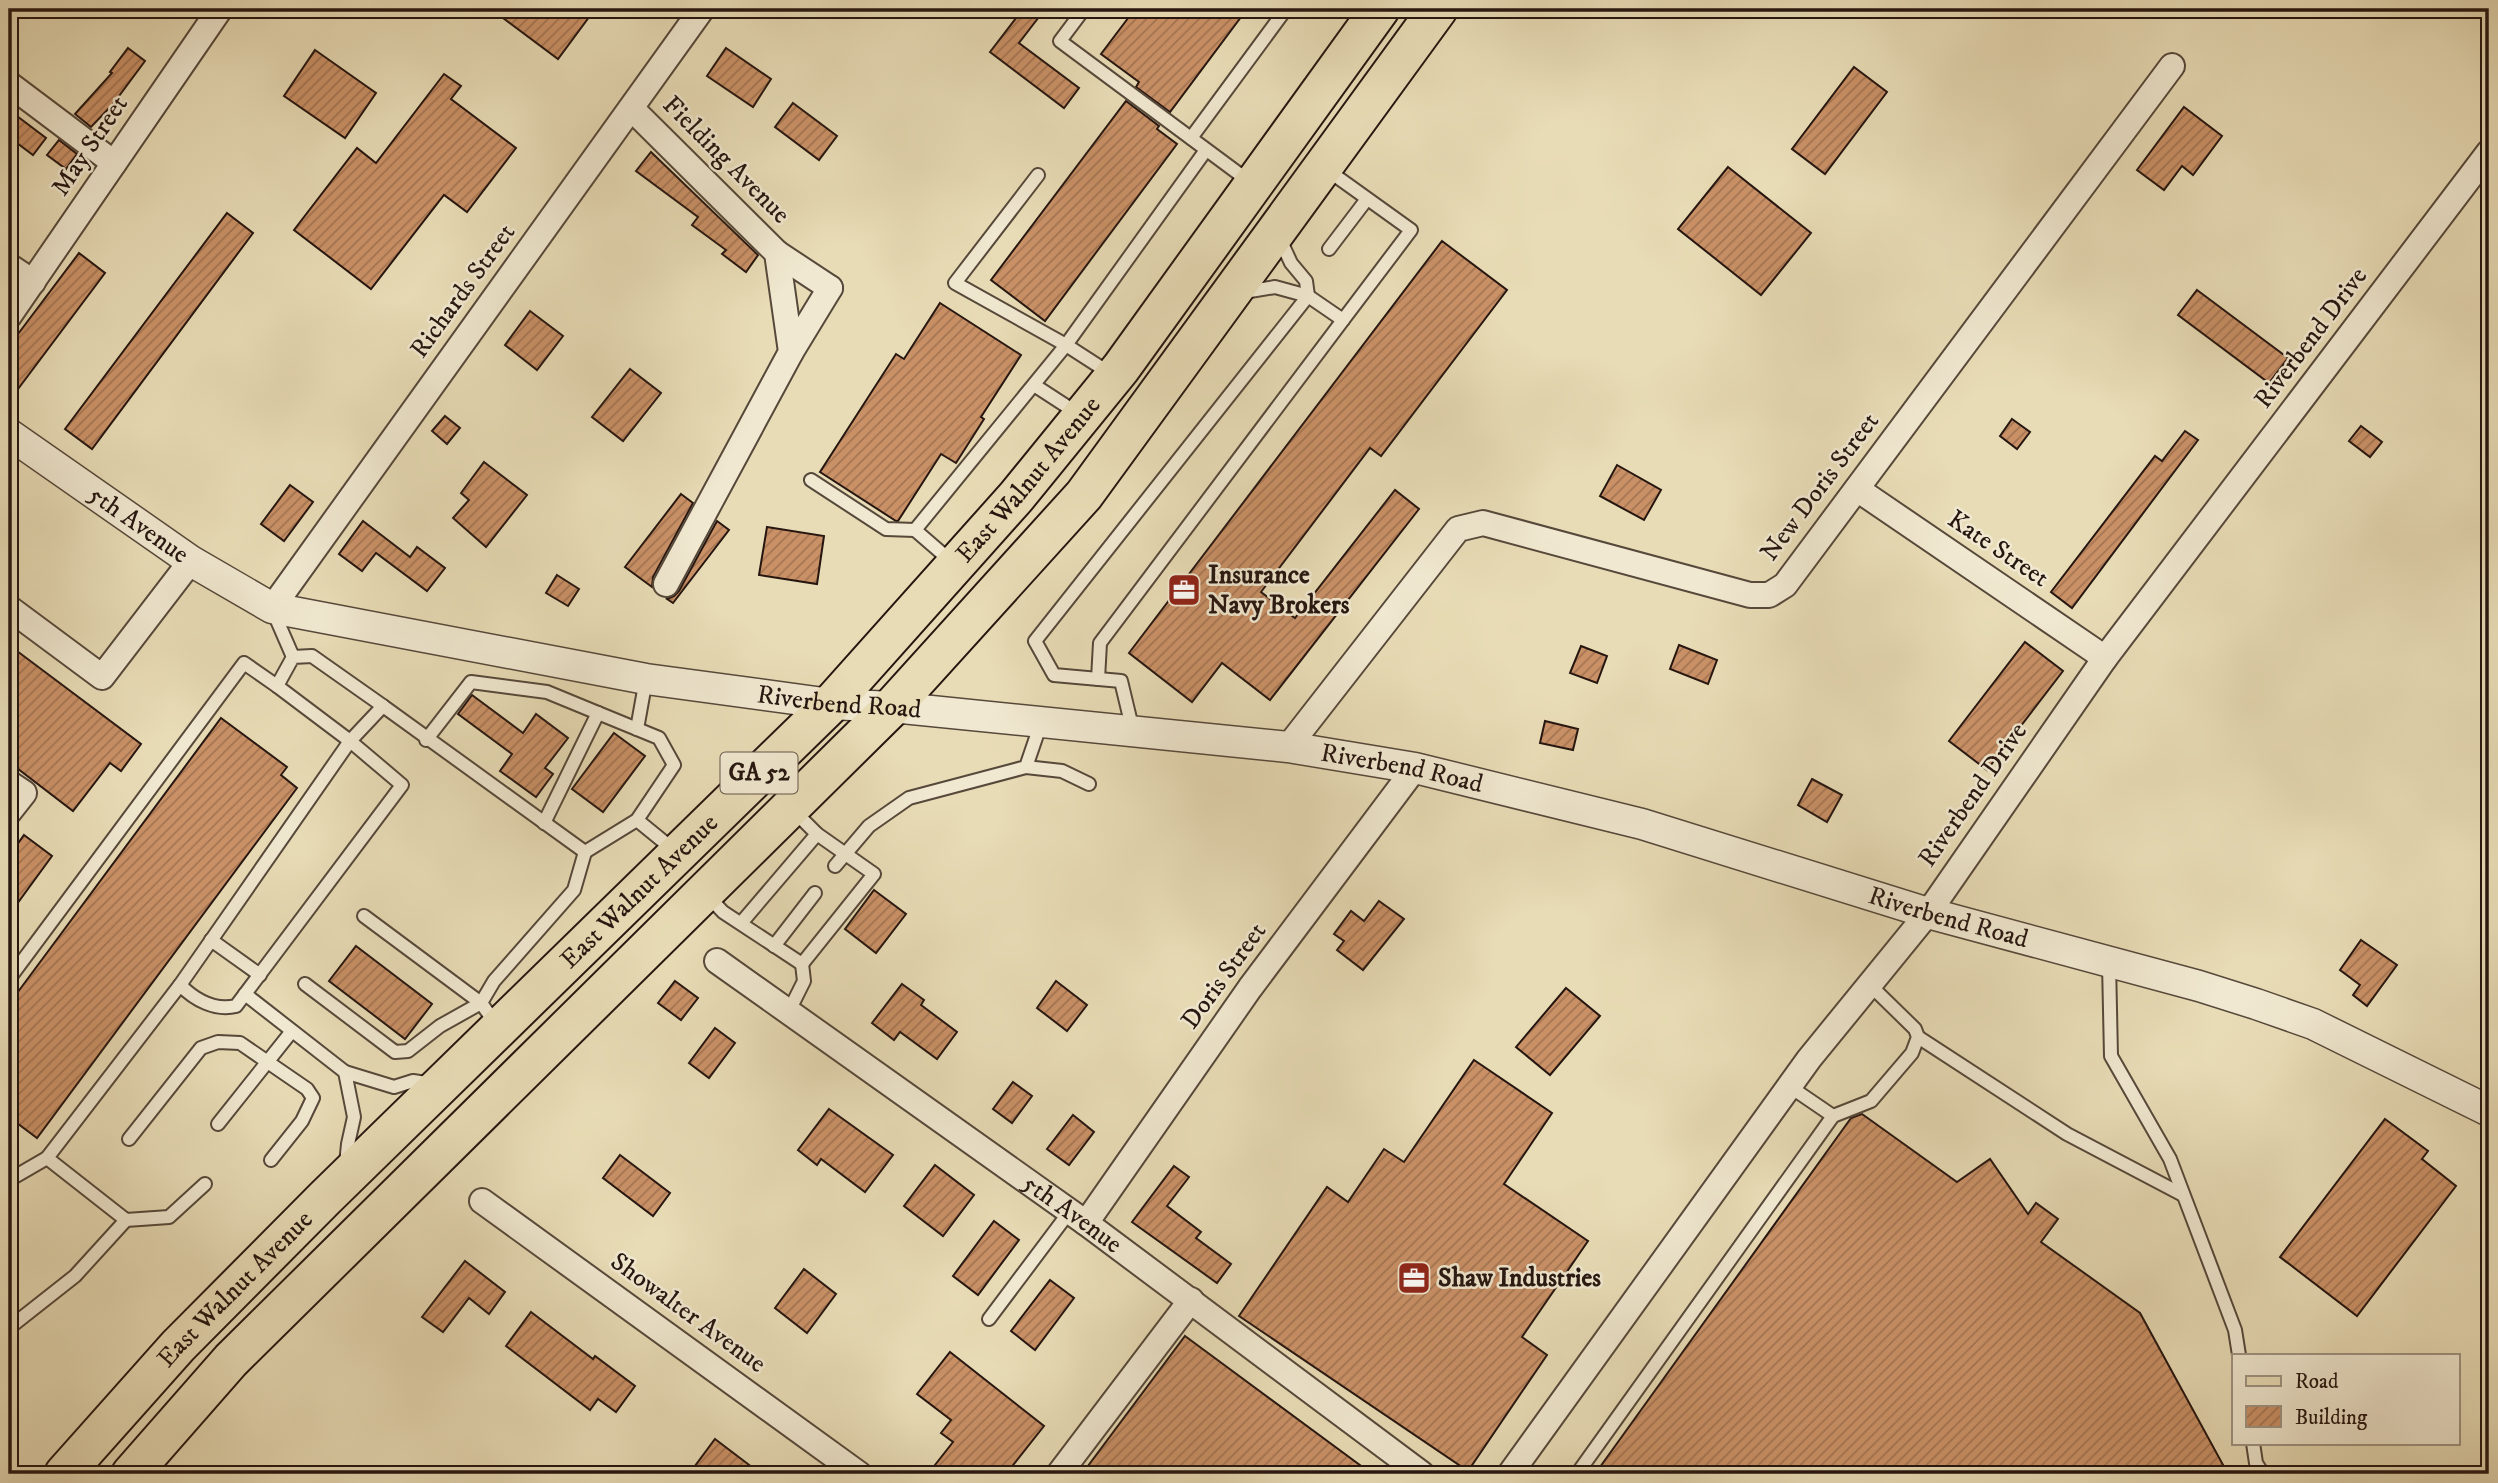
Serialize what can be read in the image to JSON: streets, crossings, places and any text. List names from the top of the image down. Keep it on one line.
{"streets":{"main road":["East Walnut Avenue","GA 52"],"street":["May Street","Fielding Avenue","Richards Street","Riverbend Drive","New Doris Street","5th Avenue","Kate Street","Riverbend Road","Doris Street","Showalter Avenue"]},"crossings":[["Fielding Avenue","Richards Street"],["Richards Street","5th Avenue"],["Richards Street","Riverbend Road"],["Riverbend Drive","Kate Street"],["Riverbend Drive","Riverbend Road"],["East Walnut Avenue","Riverbend Road"],["New Doris Street","Kate Street"],["New Doris Street","Riverbend Road"],["5th Avenue","Riverbend Road"],["5th Avenue","Doris Street"],["Riverbend Road","Doris Street"]],"places":{"office":["Insurance Navy Brokers","Shaw Industries"]},"legend":["Road","Building"]}
